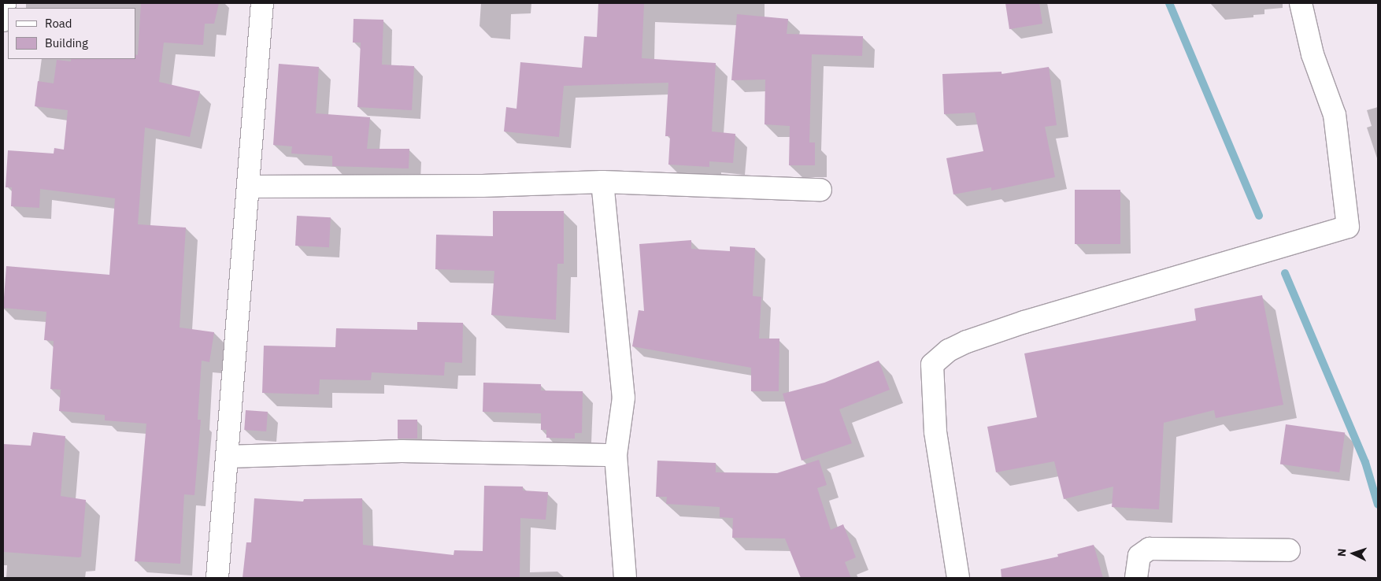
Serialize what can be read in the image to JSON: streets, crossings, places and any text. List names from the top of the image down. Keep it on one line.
{"legend":["Road","Building"],"north":"left"}
